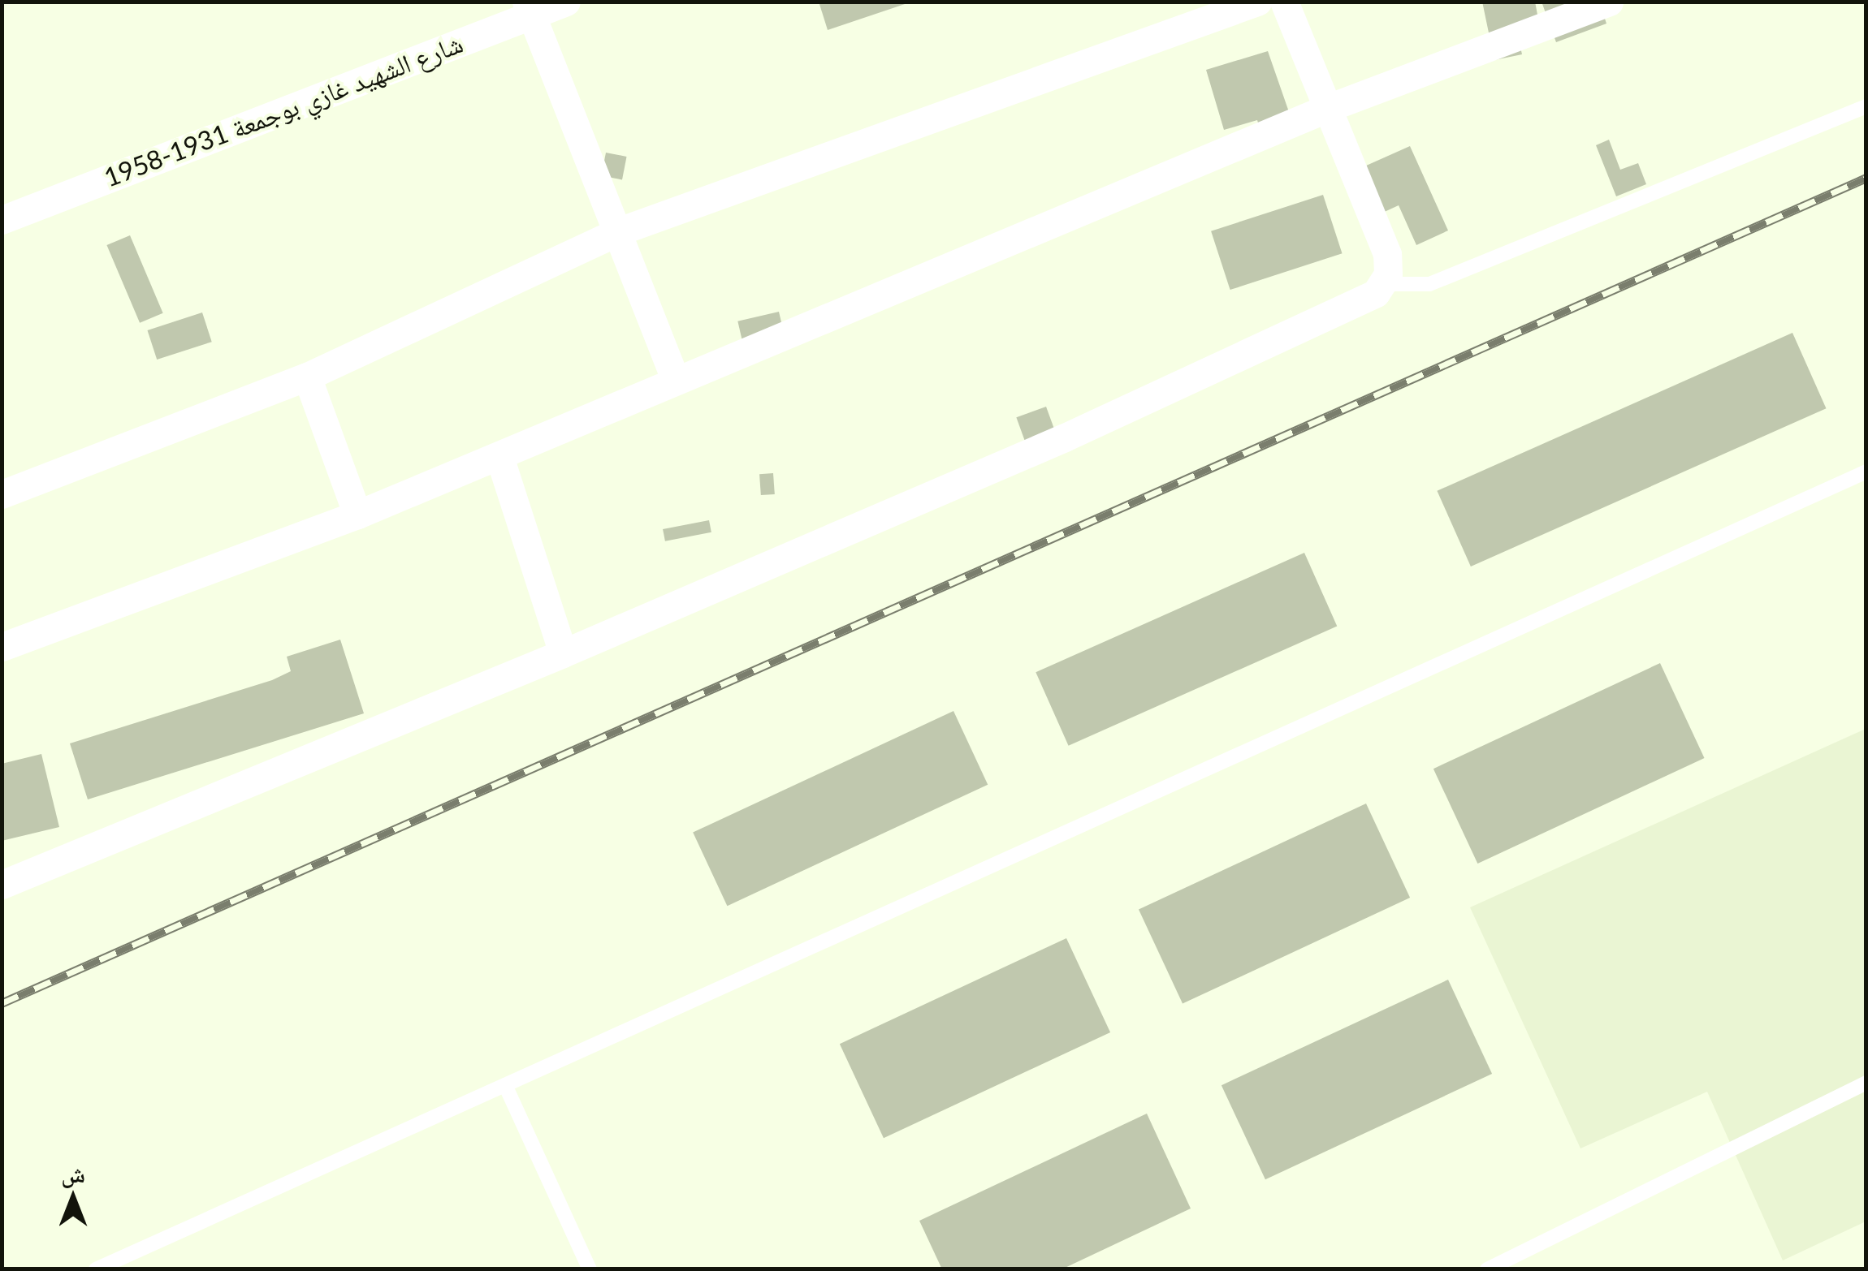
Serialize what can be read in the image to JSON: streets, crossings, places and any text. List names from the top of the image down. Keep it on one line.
{"streets":{"street":["شارع الشهيد غازي بوجمعة 1931-1958"]},"north":"top"}
